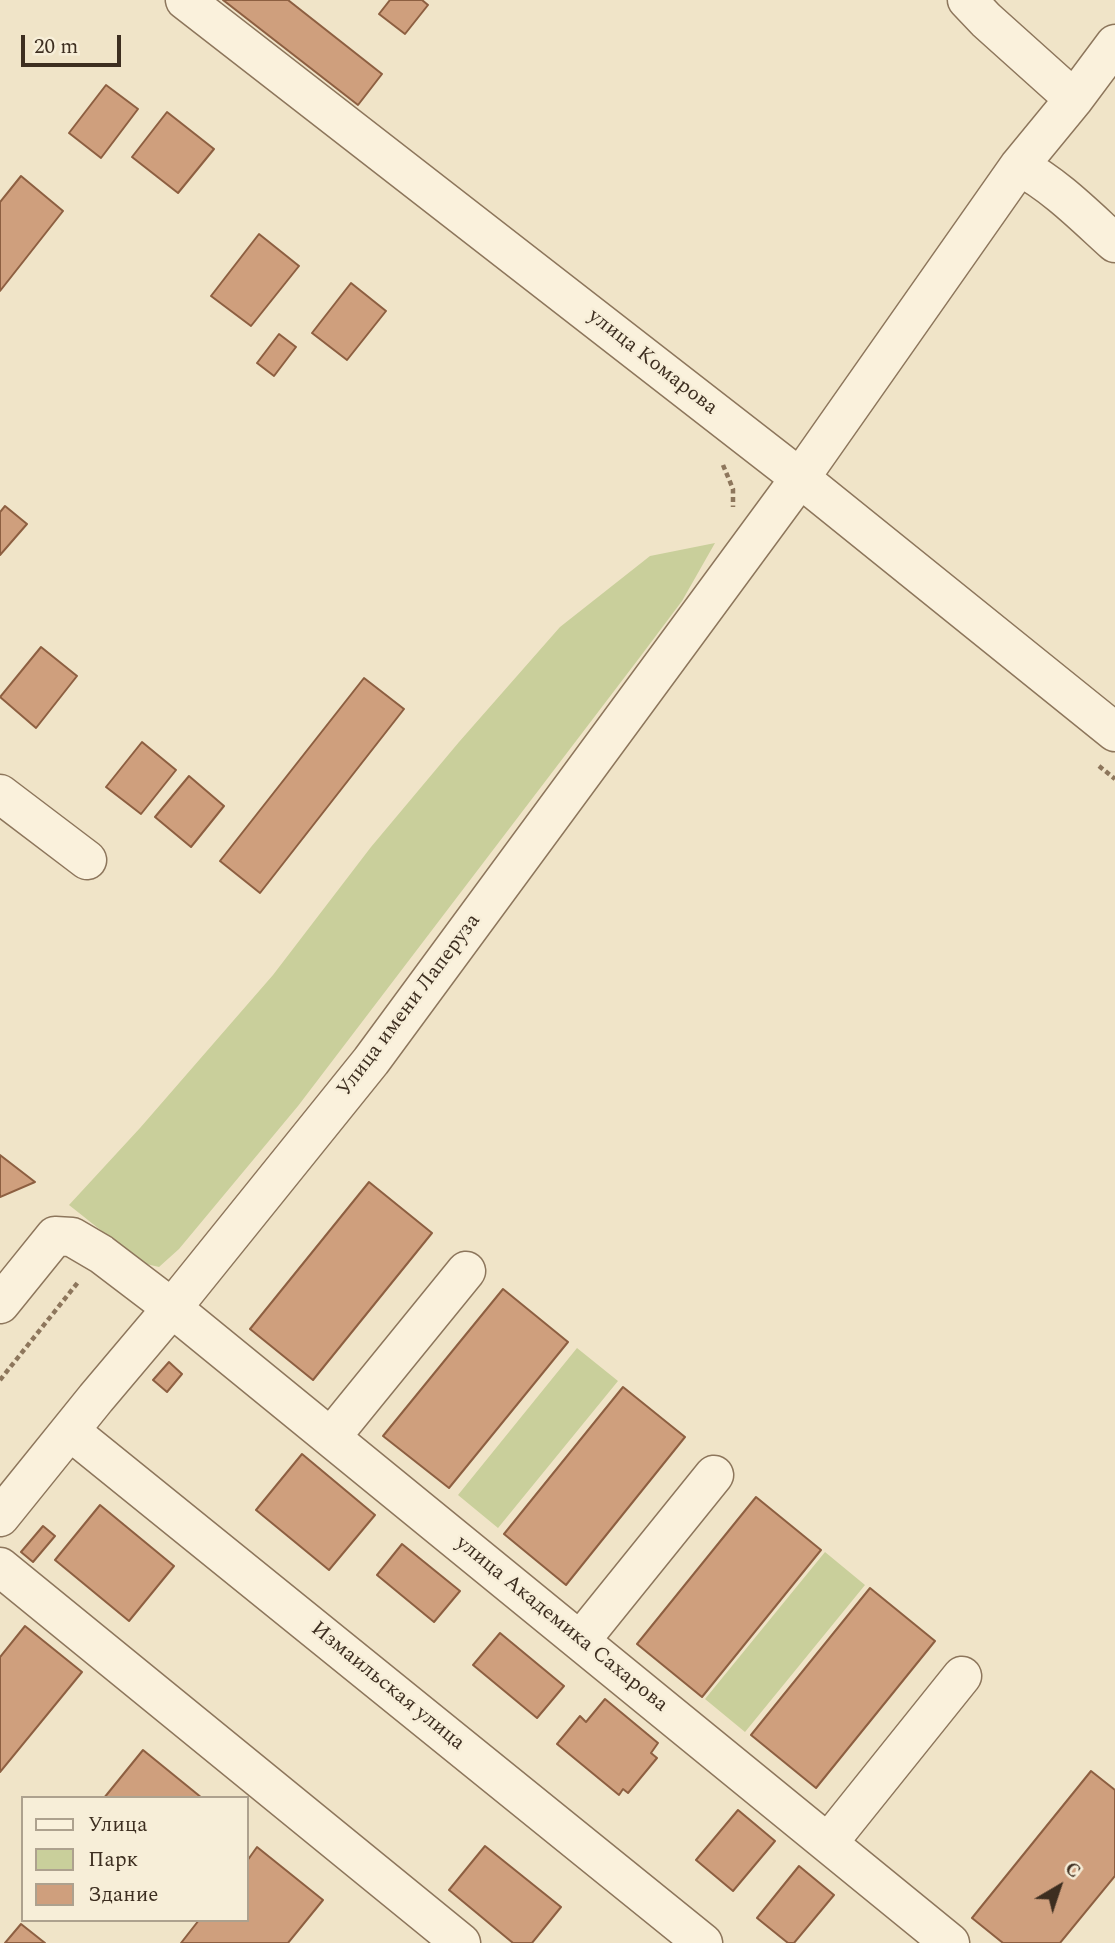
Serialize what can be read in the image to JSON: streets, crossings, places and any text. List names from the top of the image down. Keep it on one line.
{"streets":{"street":["улица Комарова","Улица имени Лаперуза","улица Академика Сахарова","Измаильская улица"]},"crossings":[["улица Комарова","Улица имени Лаперуза"],["Улица имени Лаперуза","улица Академика Сахарова"],["Улица имени Лаперуза","Измаильская улица"]],"legend":["Улица","Парк","Здание"],"scale_bar":"20 m","north":"top right"}
